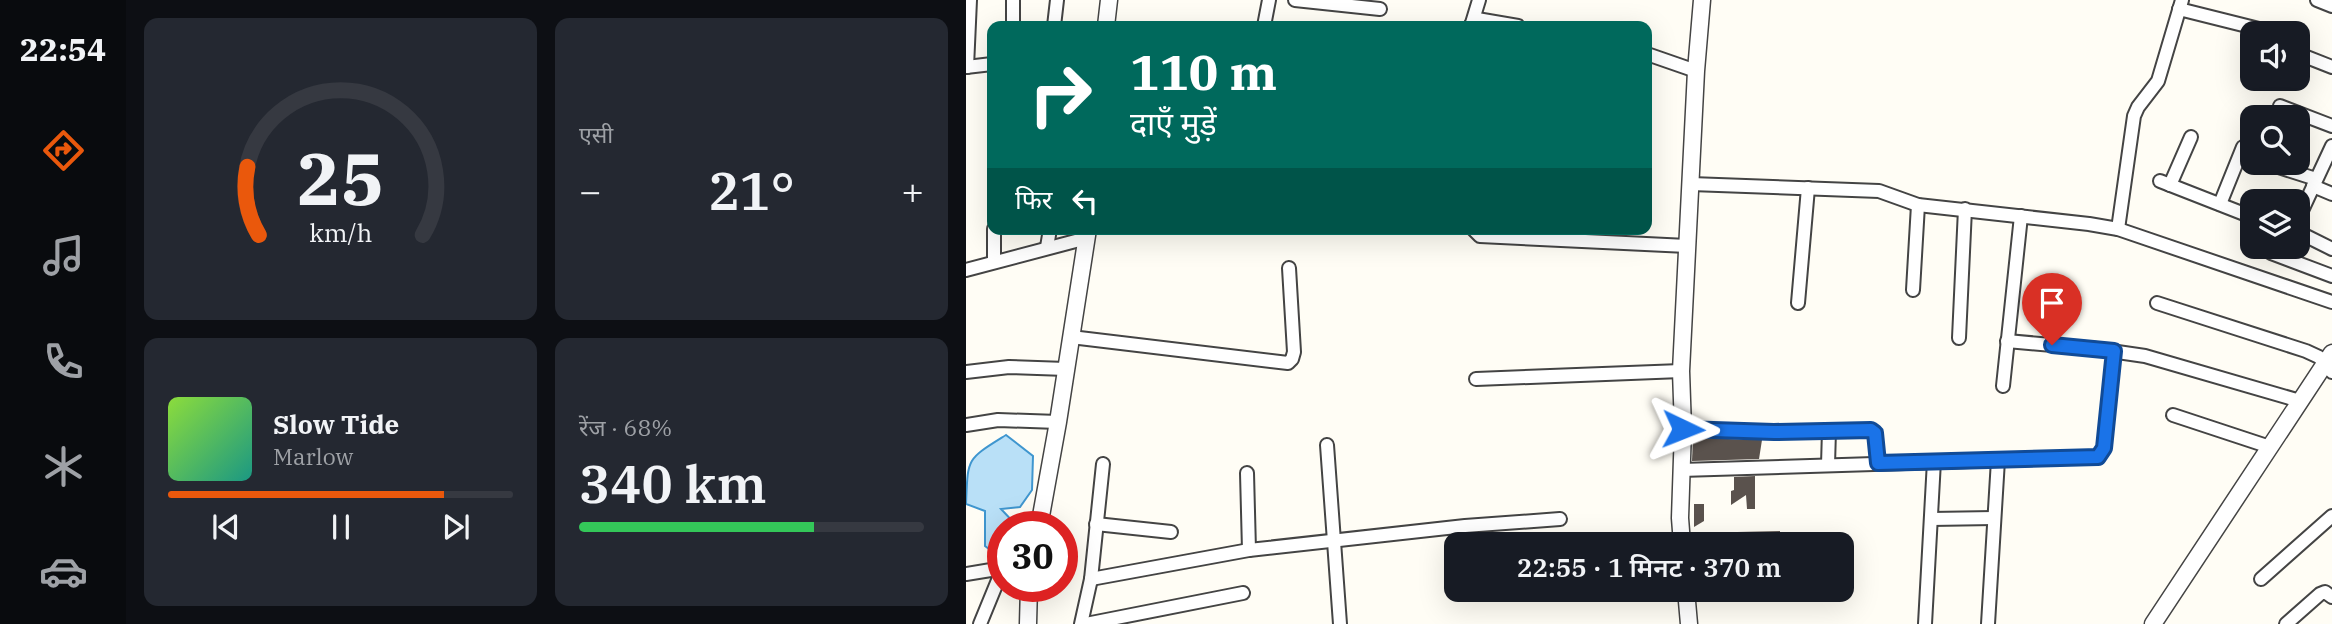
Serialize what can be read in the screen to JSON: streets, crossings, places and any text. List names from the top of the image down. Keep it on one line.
{"page":{"tabs":"22:54","tile":["एसी",["रेंज · 68%","340 km"]],"turn":["110 m","दाएँ मुड़ें"],"heat":["−","21°","+"],"then":"फिर","song":["Slow Tide","Marlow"],"limit":"30","trip":"22:55 · 1 मिनट · 370 m","gauge":["25","km/h"]}}
